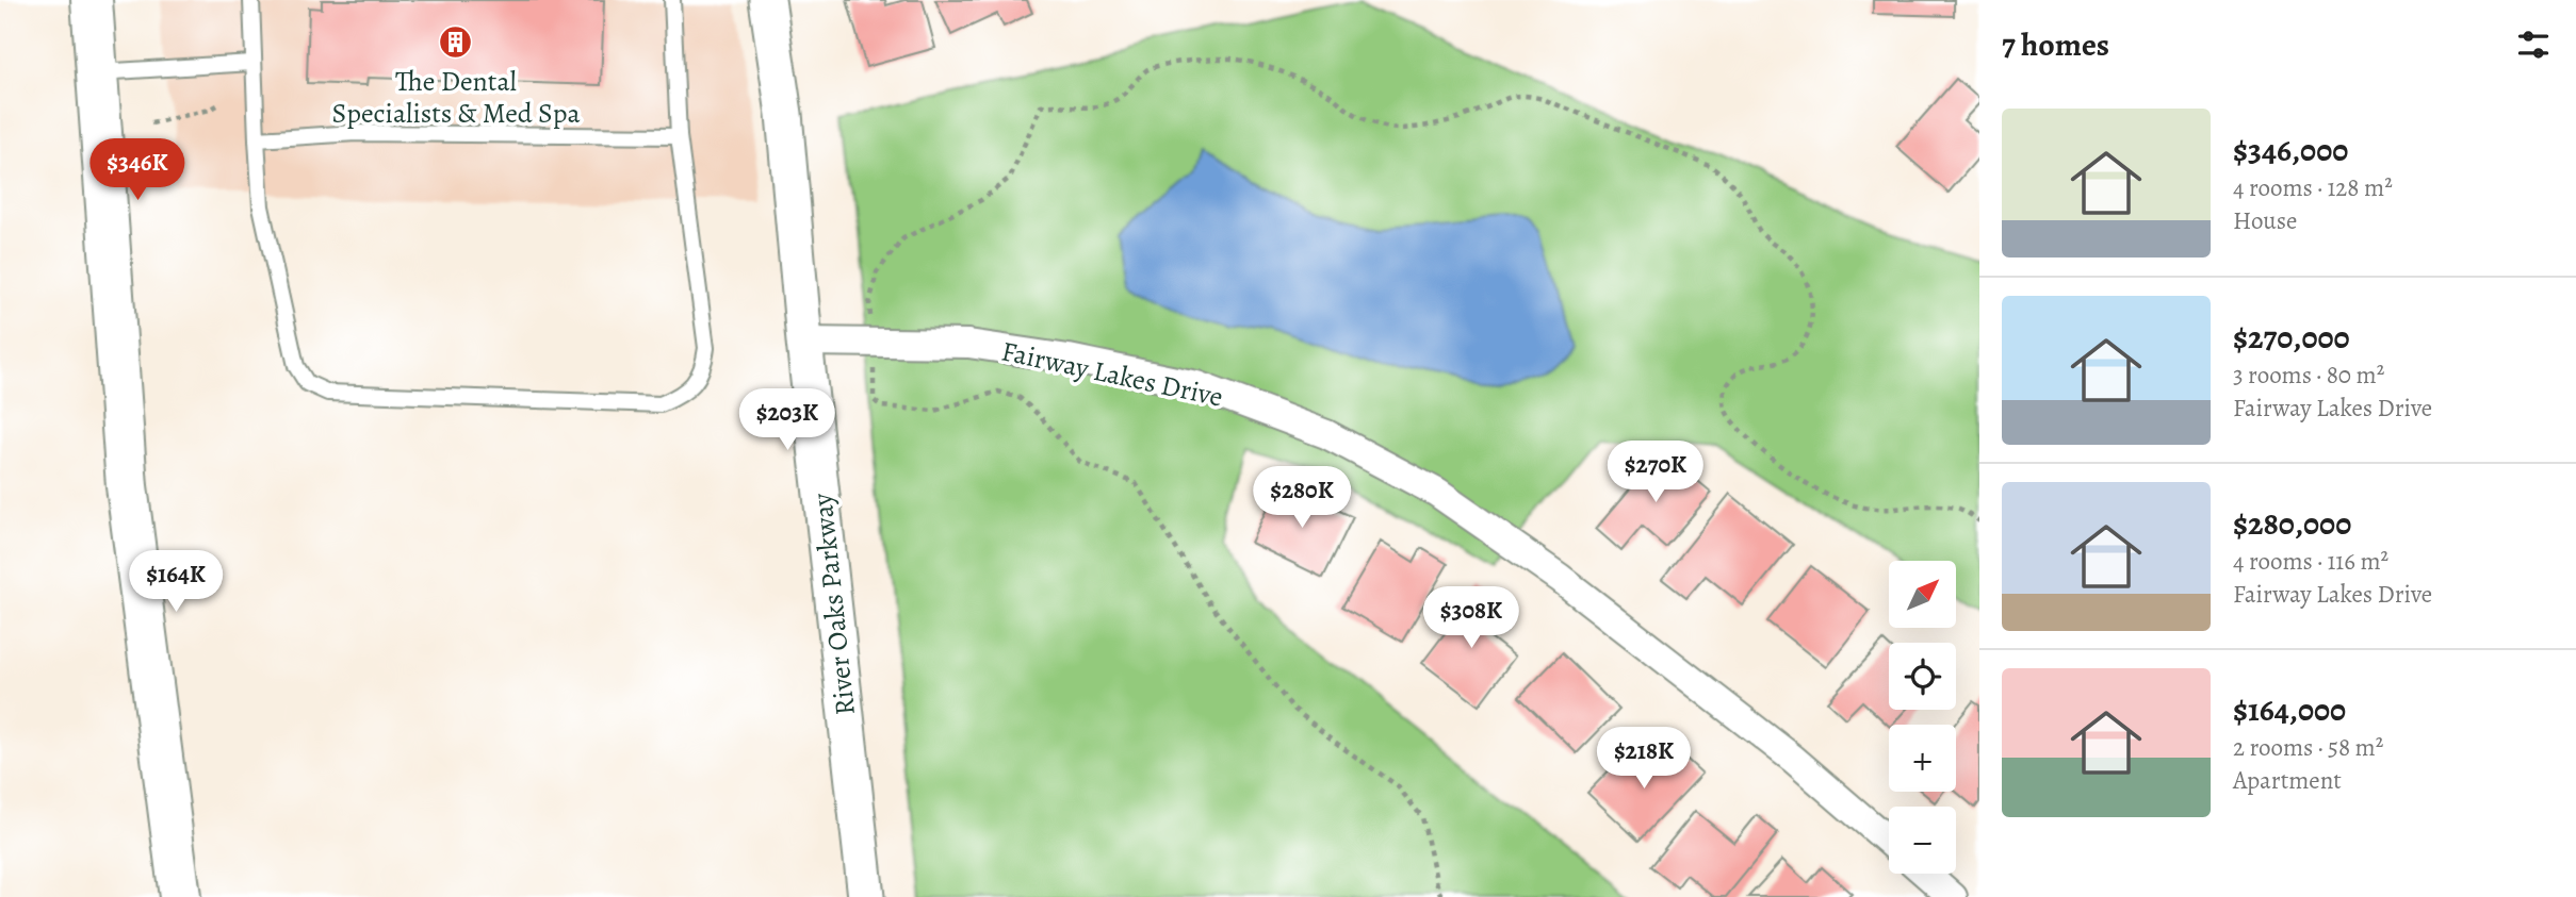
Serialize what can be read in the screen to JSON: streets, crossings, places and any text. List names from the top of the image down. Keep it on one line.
{"streets":{"street":["Fairway Lakes Drive","River Oaks Parkway"]},"crossings":[["Fairway Lakes Drive","River Oaks Parkway"]],"places":{"building":["The Dental Specialists & Med Spa"]},"north":"top right","page":{"heading":"7 homes","list":[{"name":"$346,000","note":"4 rooms · 128 m² · House"},{"name":"$270,000","note":"3 rooms · 80 m² · Fairway Lakes Drive"},{"name":"$280,000","note":"4 rooms · 116 m² · Fairway Lakes Drive"},{"name":"$164,000","note":"2 rooms · 58 m² · Apartment"}],"price":["$346K","$203K","$270K","$280K","$164K","$308K","$218K"],"map_buttons":["+","−"]}}
